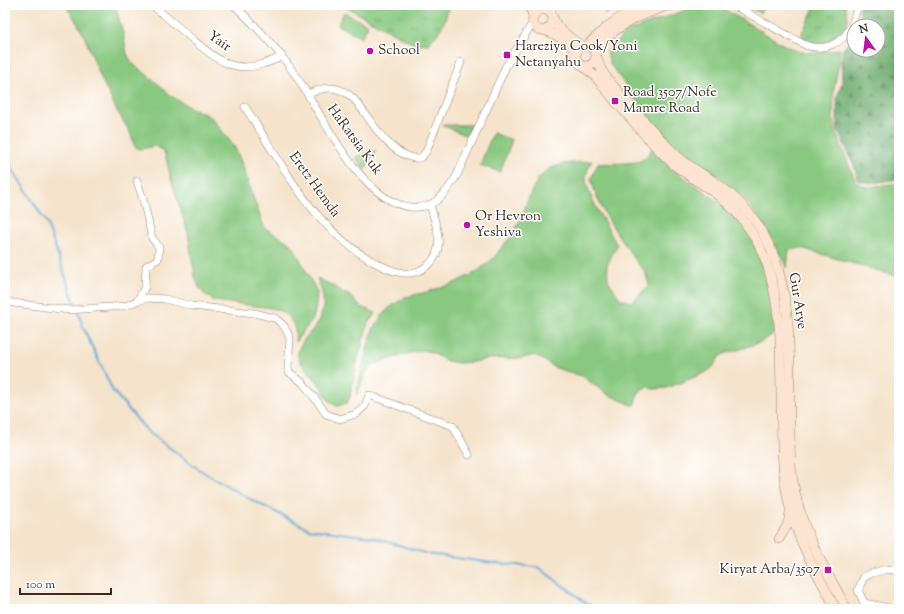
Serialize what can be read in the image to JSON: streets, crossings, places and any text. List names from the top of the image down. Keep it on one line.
{"streets":{"main road":["Gur Arye"],"street":["Yair","HaRatsia Kuk","Eretz Hemda"]},"crossings":[["Yair","HaRatsia Kuk"],["HaRatsia Kuk","Eretz Hemda"]],"places":{"other":["School","Or Hevron Yeshiva"],"transit":["Hareziya Cook/Yoni Netanyahu","Road 3507/Nofe Mamre Road","Kiryat Arba/3507"]},"scale_bar":"100 m","north":"top"}
